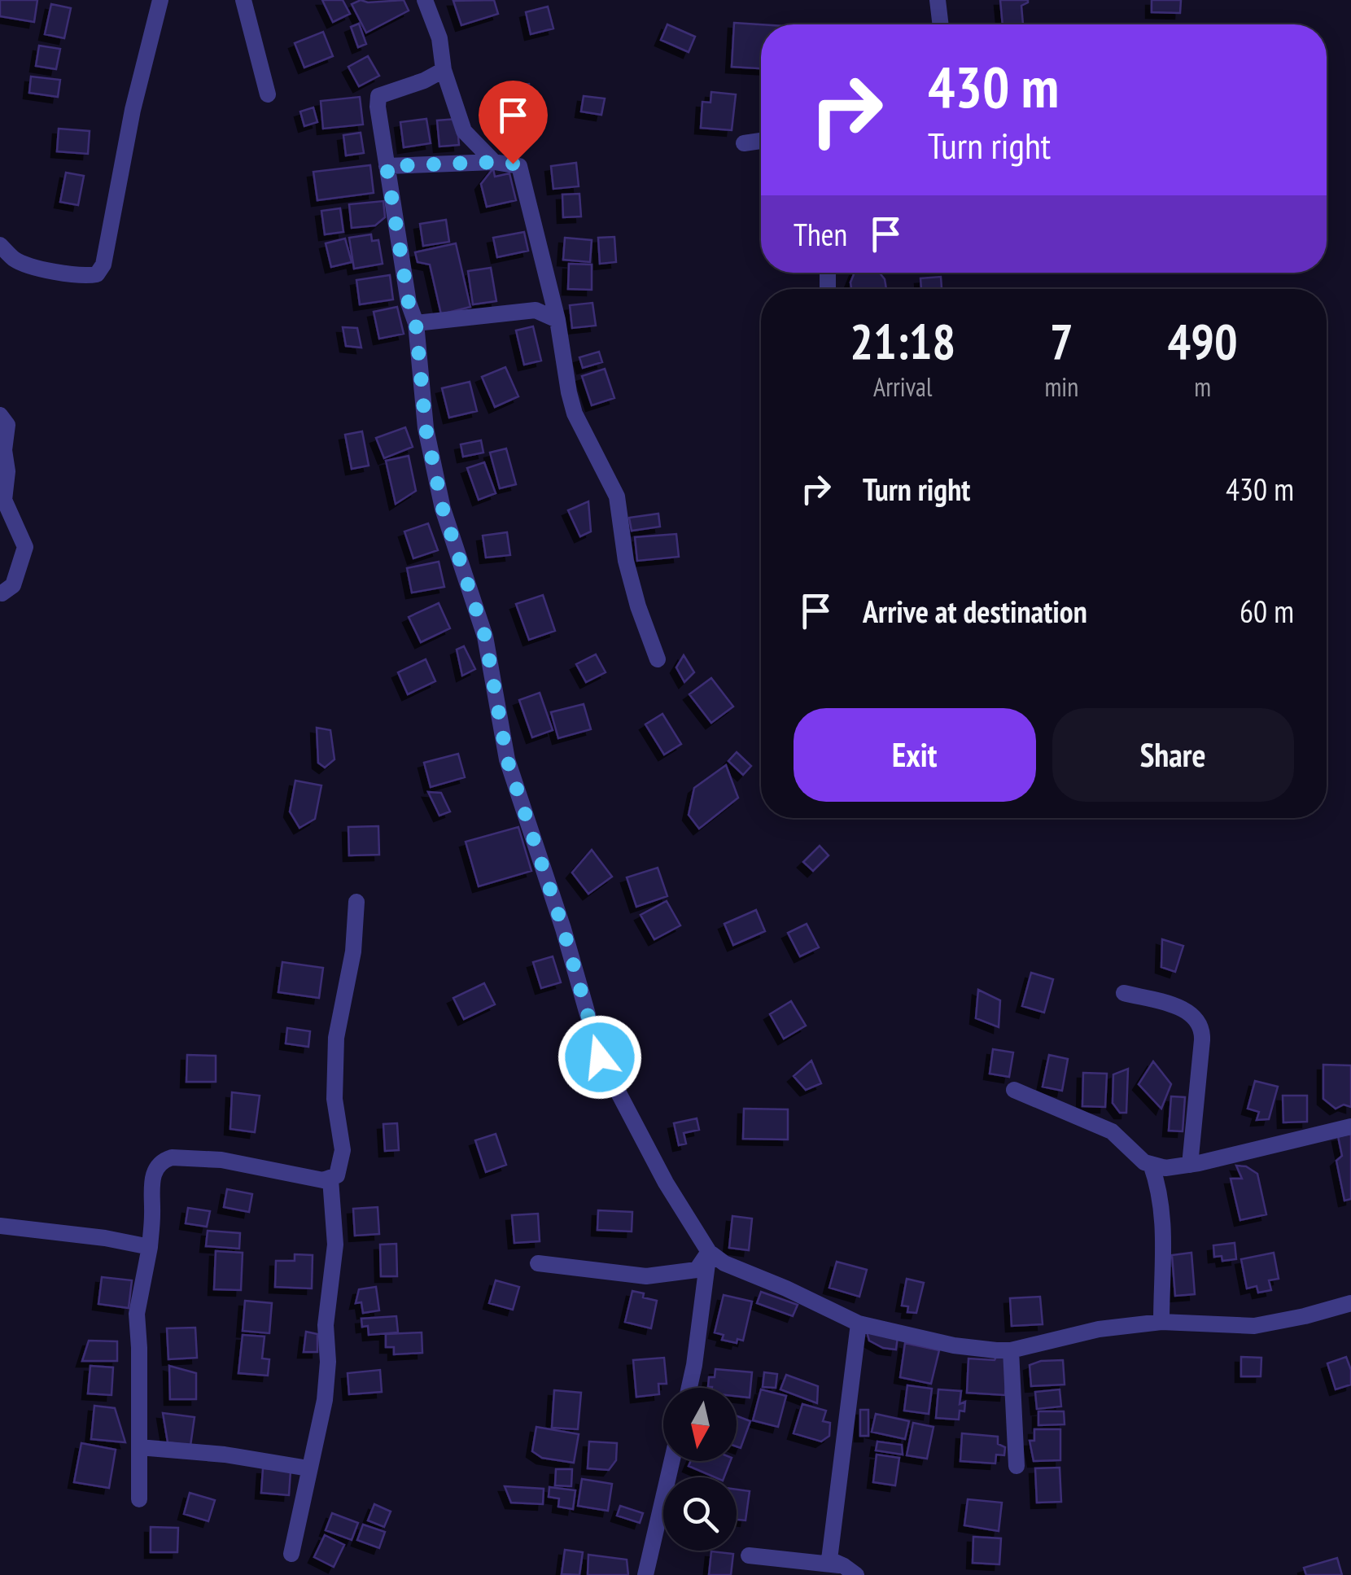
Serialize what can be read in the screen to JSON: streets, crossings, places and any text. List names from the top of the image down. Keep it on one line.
{"north":"bottom","page":{"turn":["430 m","Turn right"],"then":"Then","eta":["21:18","Arrival","7","min","490","m"],"list":[{"name":"Turn right","value":"430 m"},{"name":"Arrive at destination","value":"60 m"}],"buttons":["Exit","Share"]}}
